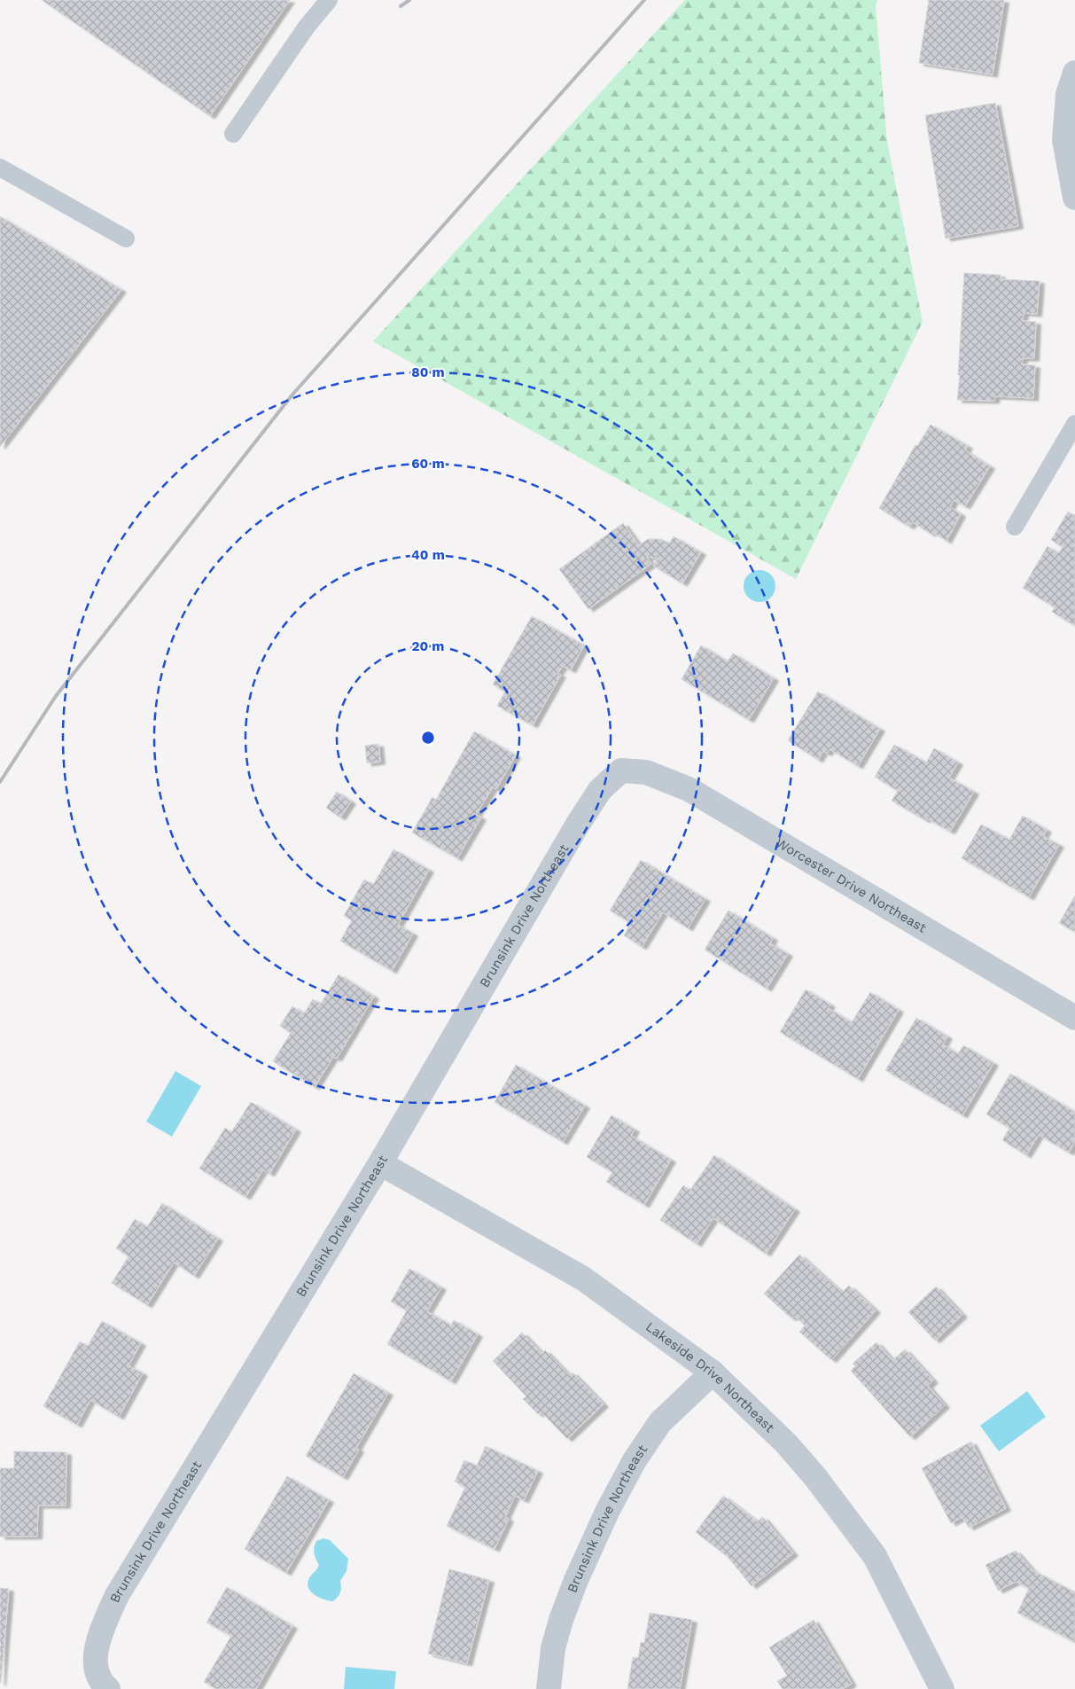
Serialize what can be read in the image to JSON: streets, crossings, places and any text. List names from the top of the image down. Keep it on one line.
{"streets":{"street":["Worcester Drive Northeast","Brunsink Drive Northeast","Lakeside Drive Northeast"]},"crossings":[["Worcester Drive Northeast","Brunsink Drive Northeast"],["Brunsink Drive Northeast","Lakeside Drive Northeast"]],"rings":["80 m","60 m","40 m","20 m"]}
